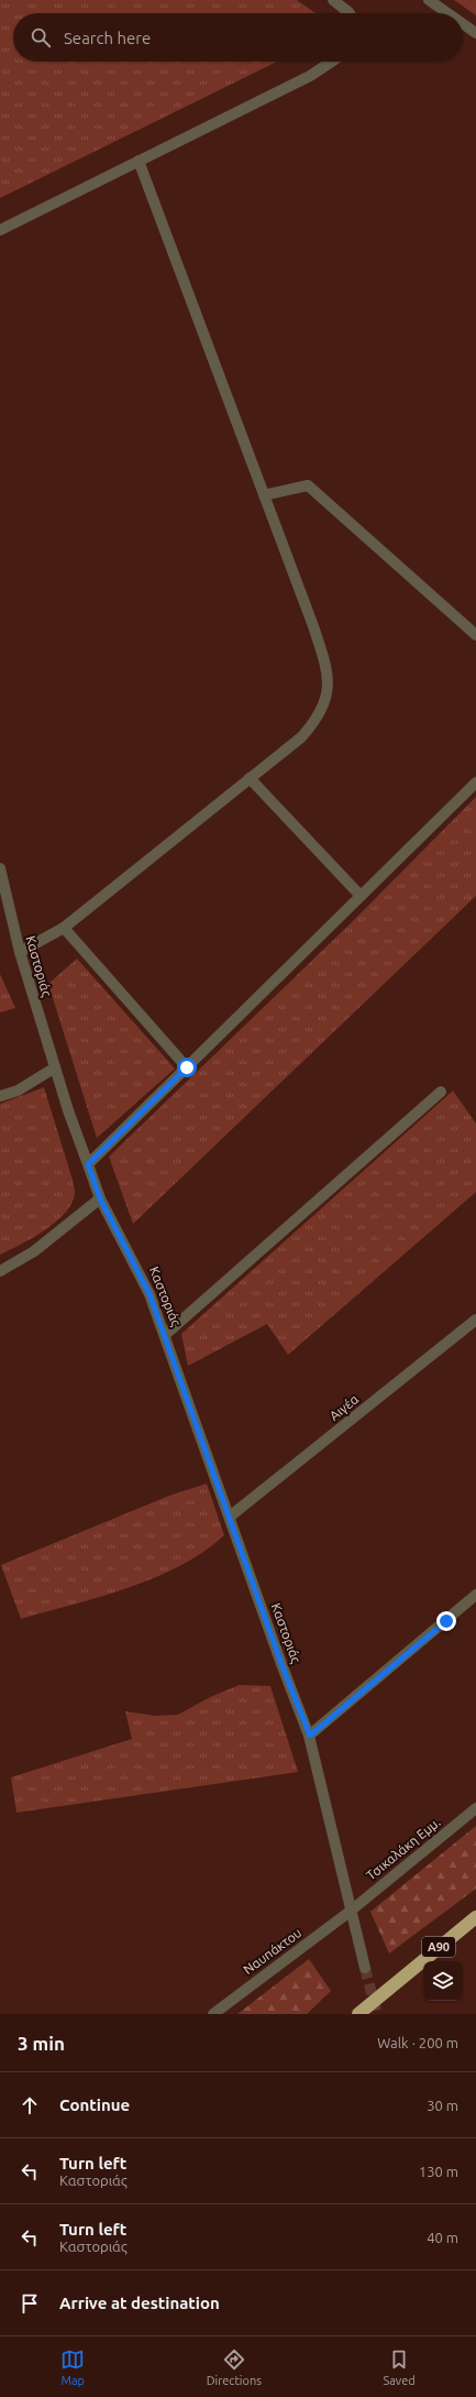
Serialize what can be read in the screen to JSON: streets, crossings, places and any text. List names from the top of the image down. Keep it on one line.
{"streets":{"highway":["Α90"],"street":["Καστοριάς","Αιγέα","Τσικαλάκη Εμμ.","Ναυπάκτου"]},"crossings":[["Καστοριάς","Αιγέα"],["Καστοριάς","Τσικαλάκη Εμμ."],["Καστοριάς","Ναυπάκτου"],["Τσικαλάκη Εμμ.","Ναυπάκτου"]],"page":{"search":"Search here","heading":["3 min","Walk · 200 m"],"list":[["Continue","30 m"],["Turn left","Καστοριάς","130 m"],["Turn left","Καστοριάς","40 m"],"Arrive at destination"],"nav":["Map","Directions","Saved"]}}
